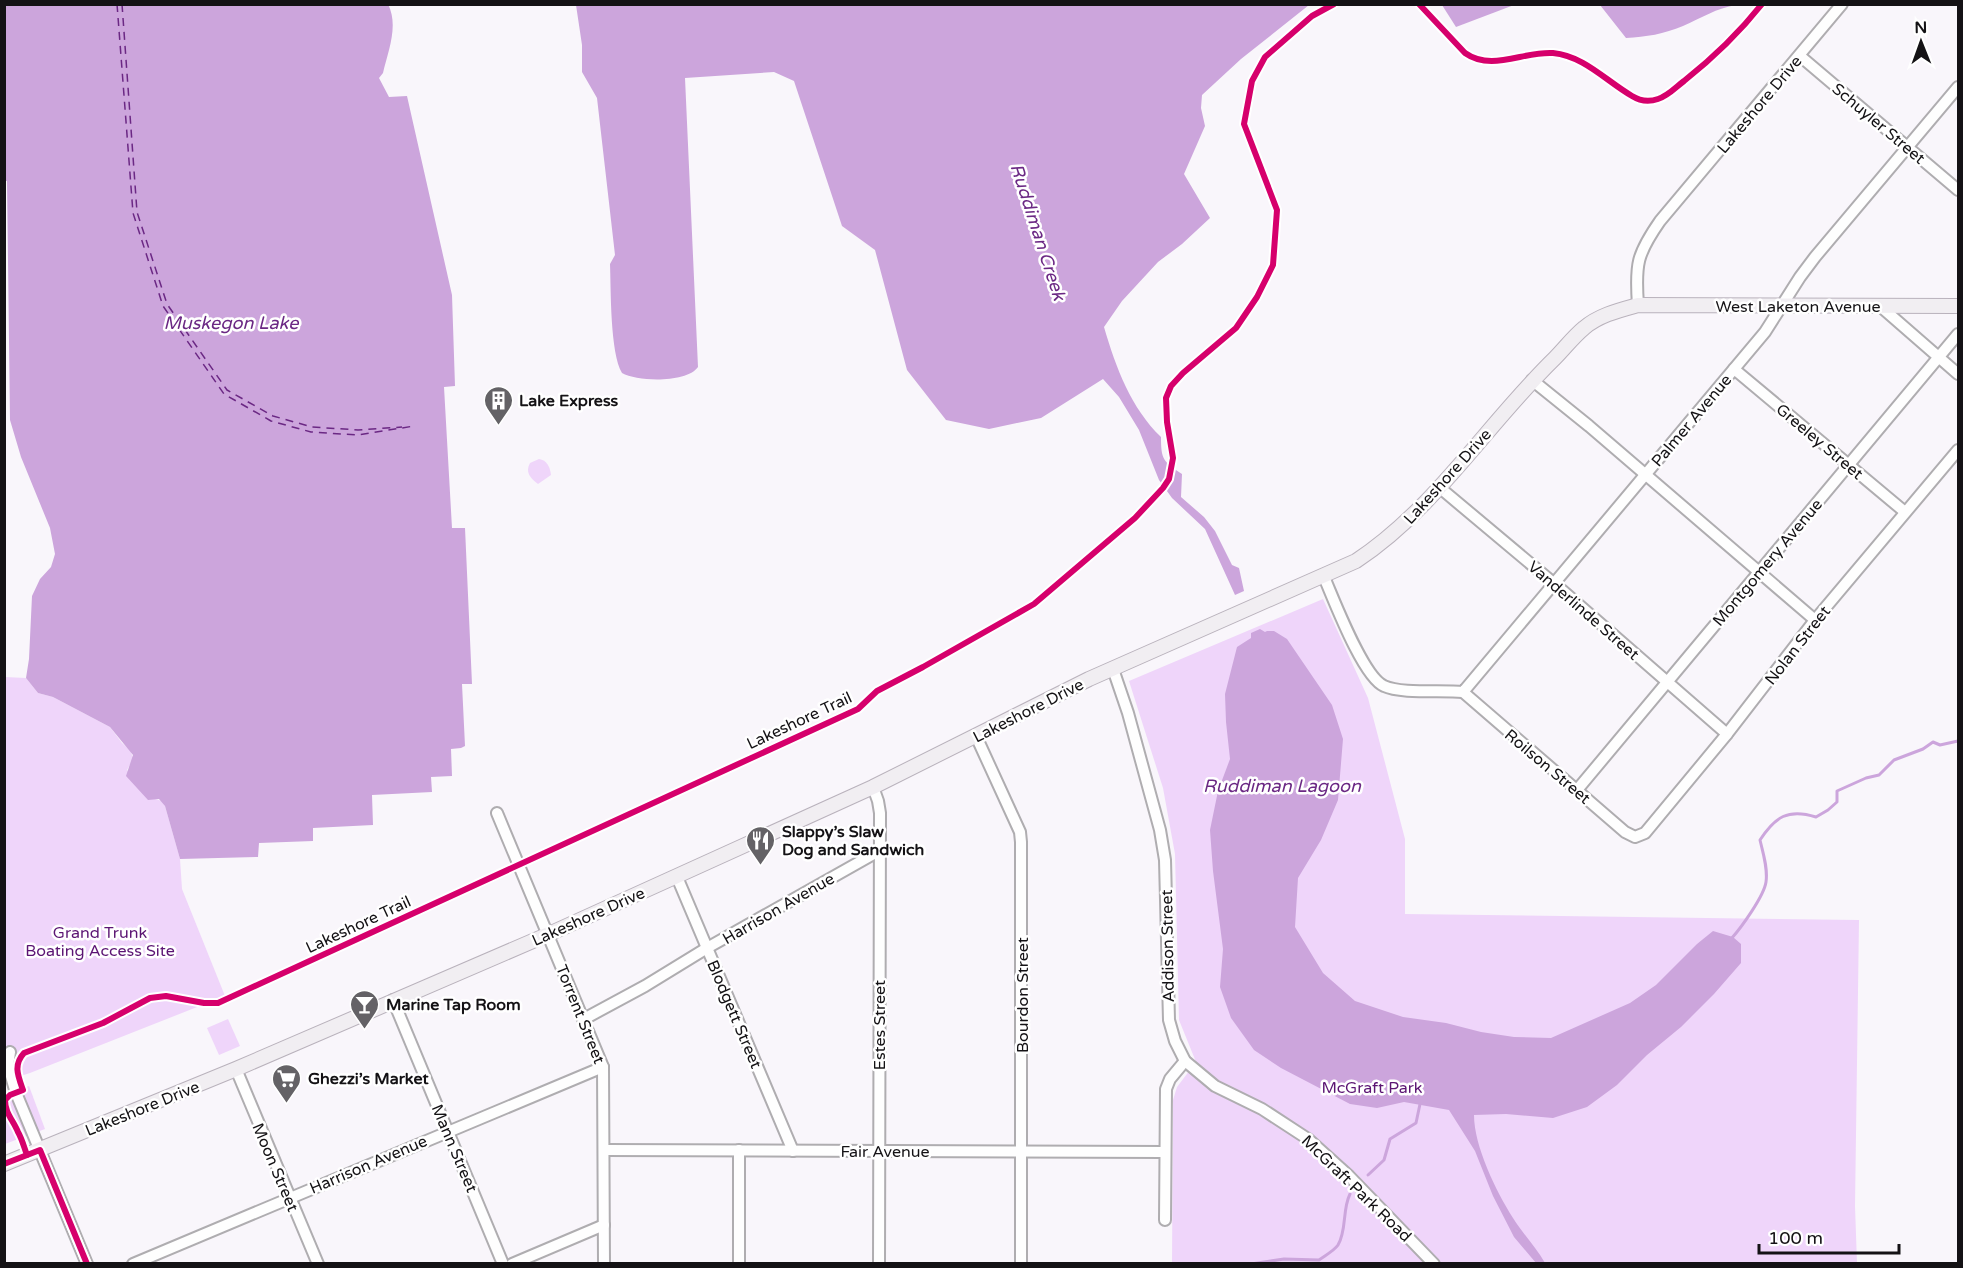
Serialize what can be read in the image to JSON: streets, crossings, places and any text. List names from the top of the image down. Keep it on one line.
{"streets":{"main road":["Lakeshore Drive","West Laketon Avenue"],"street":["Schuyler Street","Palmer Avenue","Greeley Street","Montgomery Avenue","Vanderlinde Street","Nolan Street","Roilson Street","Harrison Avenue","Addison Street","Bourdon Street","Torrent Street","Blodgett Street","Estes Street","Mann Street","Fair Avenue","Moon Street","McGraft Park Road"],"cycle path":["Lakeshore Trail"]},"crossings":[["Lakeshore Drive","Schuyler Street"],["Lakeshore Drive","West Laketon Avenue"],["Lakeshore Drive","Vanderlinde Street"],["Lakeshore Drive","Addison Street"],["Lakeshore Drive","Bourdon Street"],["Lakeshore Drive","Torrent Street"],["Lakeshore Drive","Blodgett Street"],["Lakeshore Drive","Estes Street"],["Lakeshore Drive","Mann Street"],["Lakeshore Drive","Moon Street"],["Schuyler Street","Palmer Avenue"],["West Laketon Avenue","Palmer Avenue"],["Palmer Avenue","Greeley Street"],["Palmer Avenue","Vanderlinde Street"],["Palmer Avenue","Roilson Street"],["Greeley Street","Montgomery Avenue"],["Greeley Street","Nolan Street"],["Montgomery Avenue","Vanderlinde Street"],["Montgomery Avenue","Roilson Street"],["Vanderlinde Street","Nolan Street"],["Nolan Street","Roilson Street"],["Harrison Avenue","Torrent Street"],["Harrison Avenue","Blodgett Street"],["Harrison Avenue","Estes Street"],["Harrison Avenue","Mann Street"],["Harrison Avenue","Moon Street"],["Addison Street","McGraft Park Road"],["Bourdon Street","Fair Avenue"],["Torrent Street","Fair Avenue"],["Blodgett Street","Fair Avenue"],["Estes Street","Fair Avenue"]],"water":["Ruddiman Creek","Muskegon Lake","Ruddiman Lagoon"],"parks":["Grand Trunk Boating Access Site","McGraft Park"],"places":{"building":["Lake Express"],"restaurant":["Slappy’s Slaw Dog and Sandwich"],"bar":["Marine Tap Room"],"supermarket":["Ghezzi’s Market"]},"scale_bar":"100 m","north":"top"}
